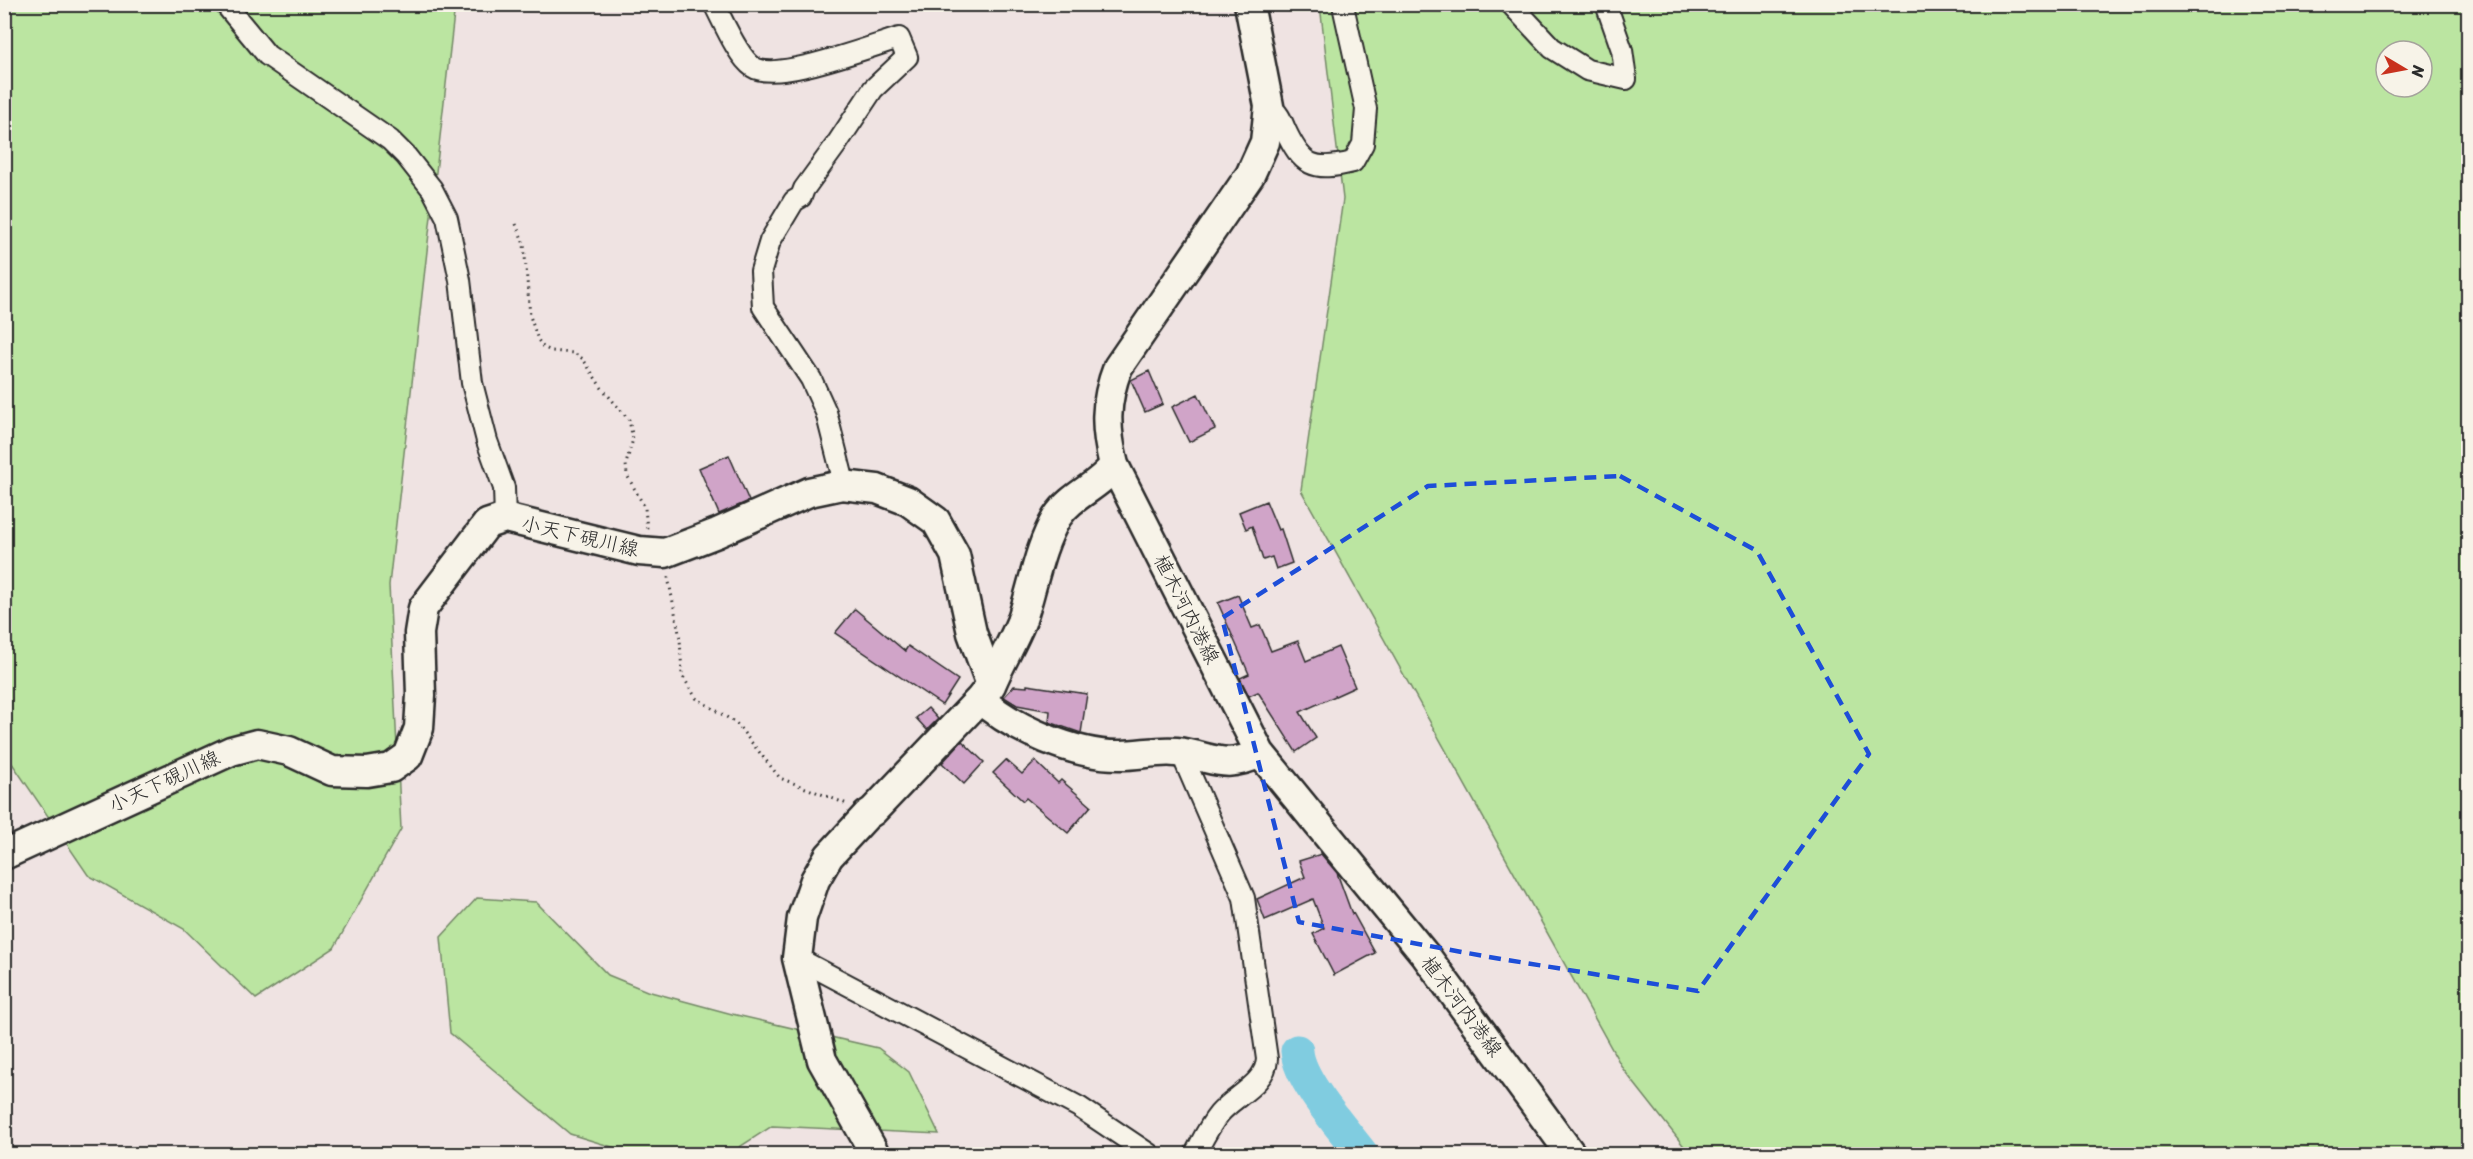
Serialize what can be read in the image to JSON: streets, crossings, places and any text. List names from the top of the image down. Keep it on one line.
{"streets":{"main road":["小天下硯川線","植木河内港線"]},"north":"right"}
